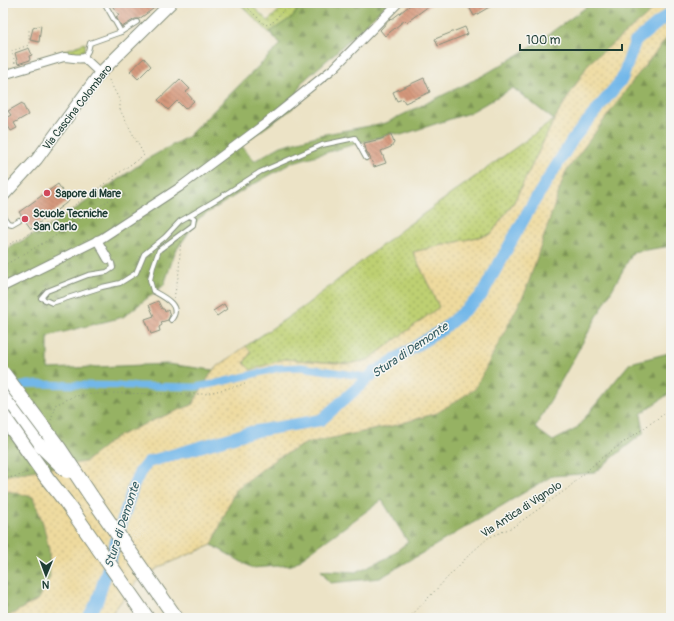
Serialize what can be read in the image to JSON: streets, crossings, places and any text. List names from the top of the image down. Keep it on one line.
{"streets":{"main road":["Via Cascina Colombaro"],"path":["Via Antica di Vignolo"]},"water":["Stura di Demonte"],"places":["Sapore di Mare","Scuole Tecniche San Carlo"],"scale_bar":"100 m","north":"bottom"}
